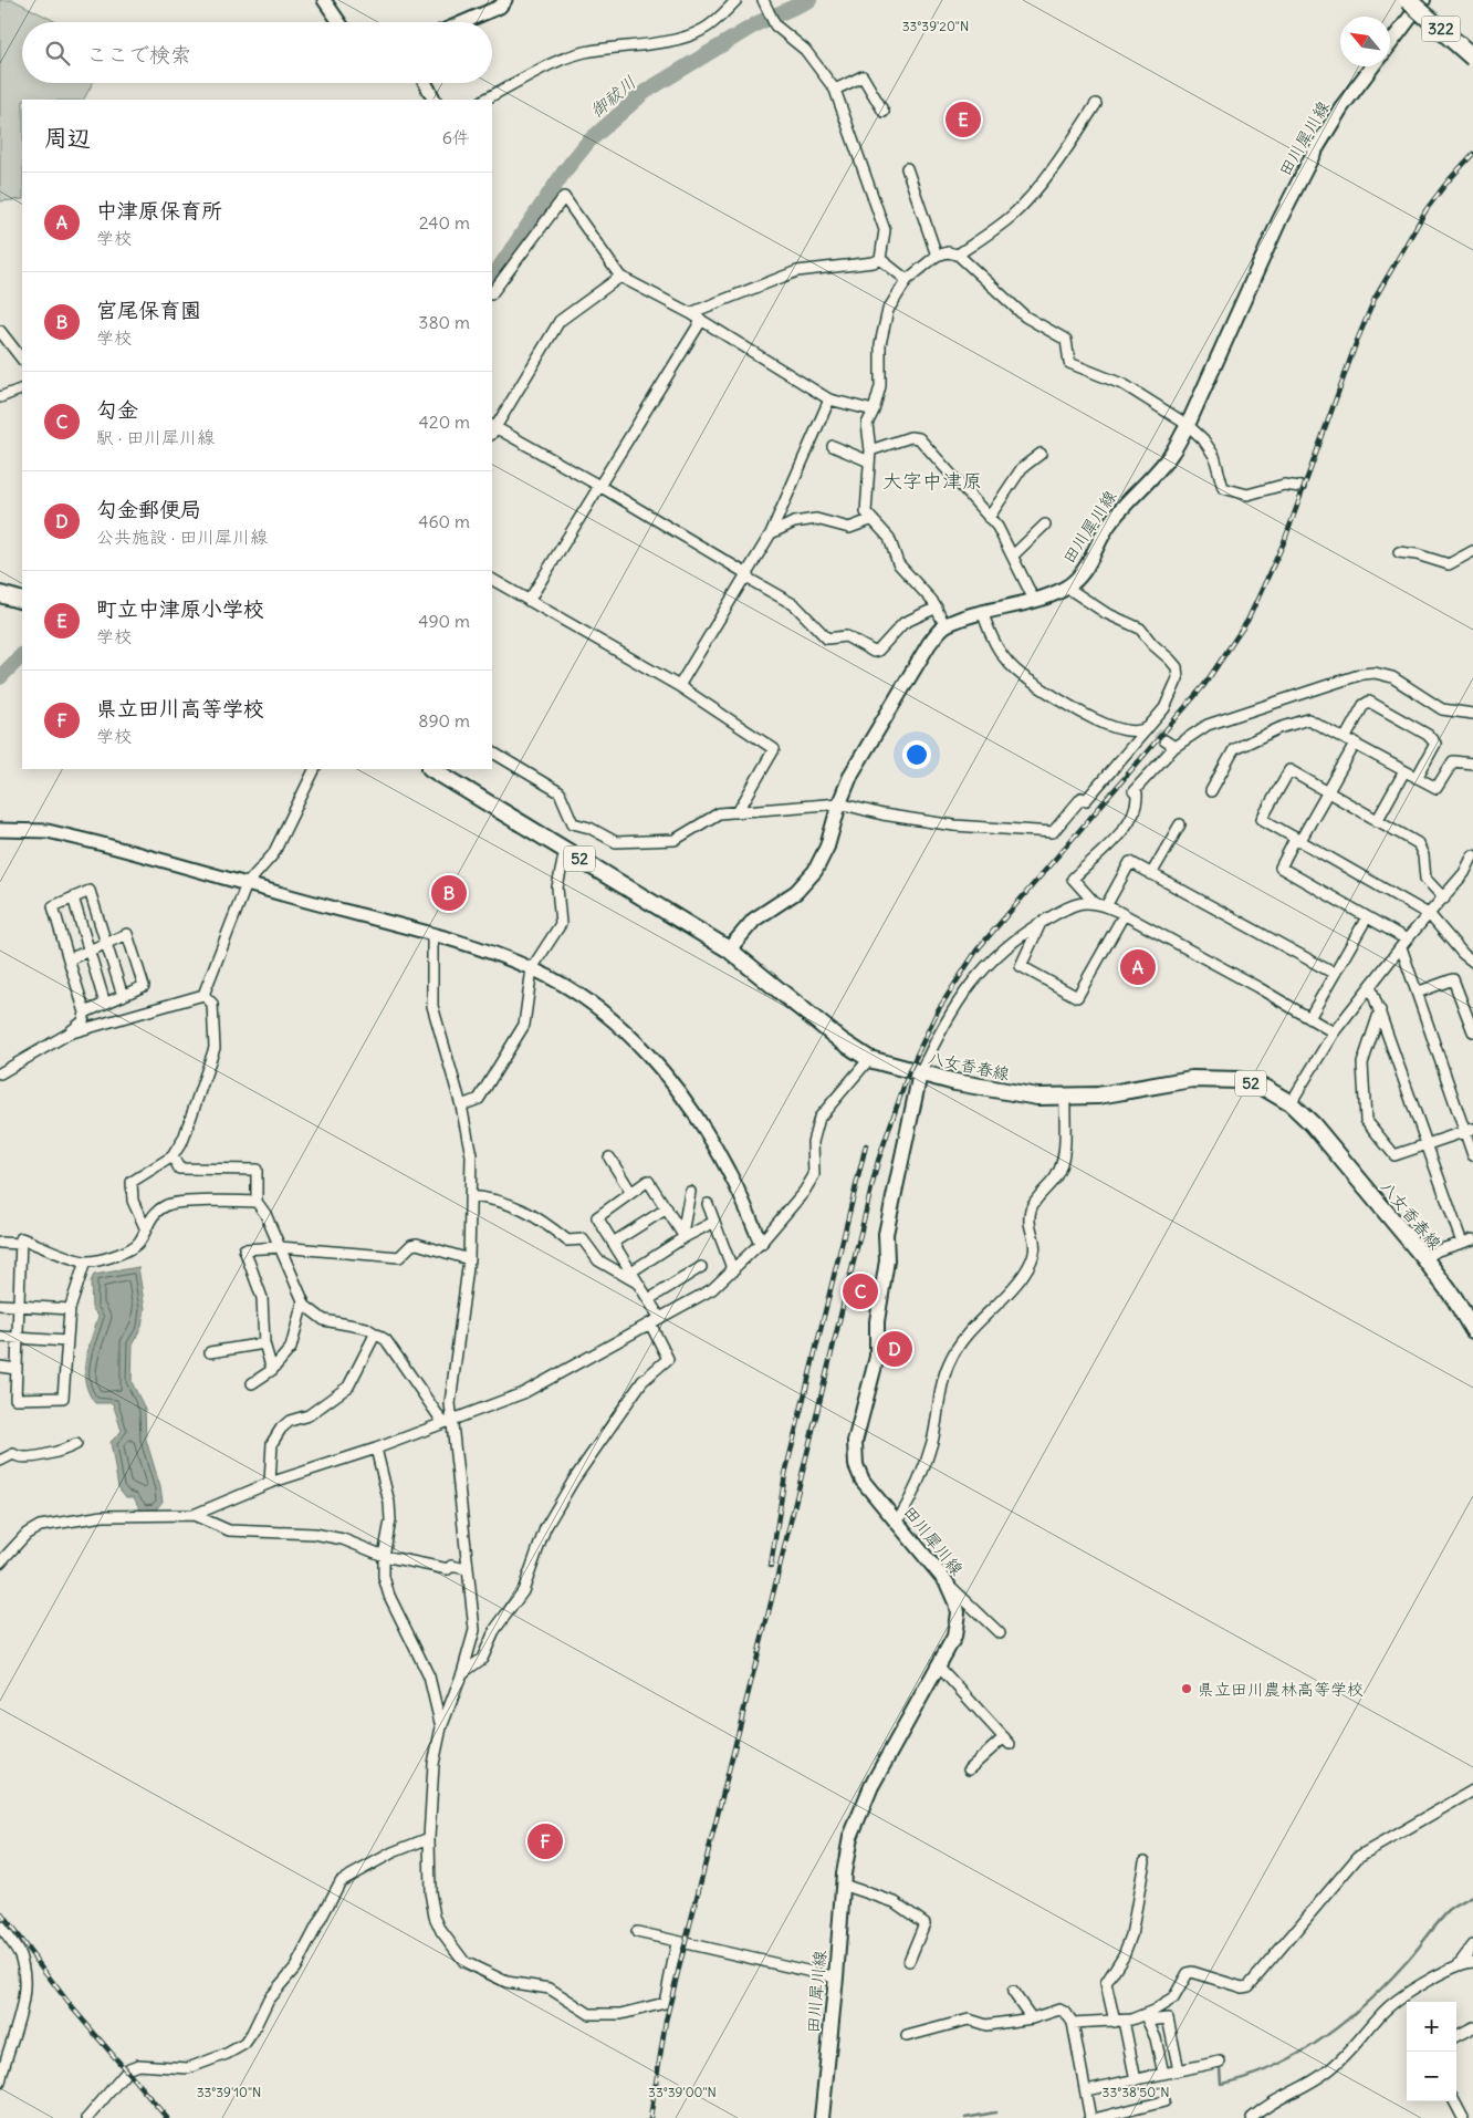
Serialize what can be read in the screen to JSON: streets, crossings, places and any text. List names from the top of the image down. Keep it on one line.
{"streets":{"highway":["322"],"main road":["田川犀川線","52","八女香春線"]},"crossings":[["田川犀川線","八女香春線"]],"districts":["大字中津原"],"water":["御祓川"],"places":["県立田川農林高等学校"],"north":"top left","page":{"search":"ここで検索","pins":["E","B","A","C","D","F"],"heading":["周辺","6件"],"list":[{"mark":"A","name":"中津原保育所","note":"学校","value":"240 m"},{"mark":"B","name":"宮尾保育園","note":"学校","value":"380 m"},{"mark":"C","name":"勾金","note":"駅 · 田川犀川線","value":"420 m"},{"mark":"D","name":"勾金郵便局","note":"公共施設 · 田川犀川線","value":"460 m"},{"mark":"E","name":"町立中津原小学校","note":"学校","value":"490 m"},{"mark":"F","name":"県立田川高等学校","note":"学校","value":"890 m"}],"map_buttons":["+","−"]},"coordinates":["33°39'20\"N","33°39'10\"N","33°39'00\"N","33°38'50\"N"]}
